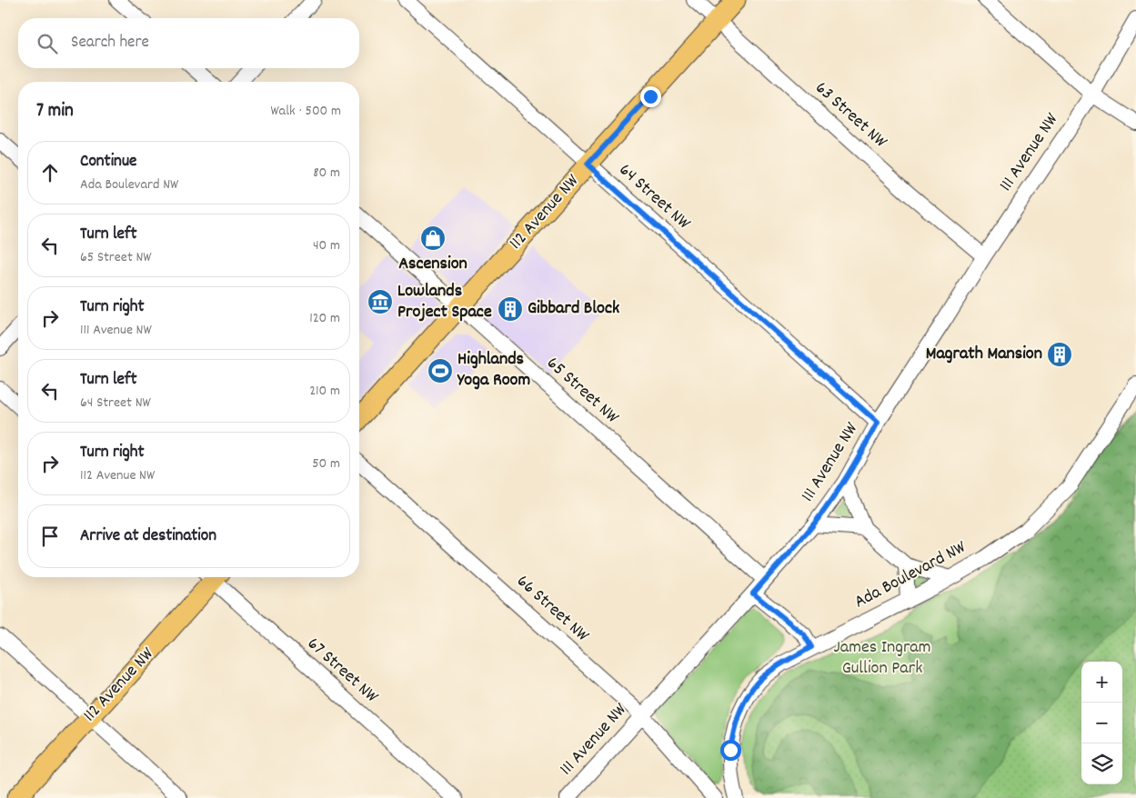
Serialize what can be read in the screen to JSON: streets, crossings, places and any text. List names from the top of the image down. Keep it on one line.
{"streets":{"main road":["112 Avenue NW"],"street":["63 Street NW","111 Avenue NW","64 Street NW","65 Street NW","Ada Boulevard NW","66 Street NW","67 Street NW"]},"crossings":[["63 Street NW","111 Avenue NW"],["63 Street NW","112 Avenue NW"],["111 Avenue NW","64 Street NW"],["111 Avenue NW","65 Street NW"],["111 Avenue NW","66 Street NW"],["64 Street NW","112 Avenue NW"],["112 Avenue NW","65 Street NW"]],"parks":["James Ingram Gullion Park"],"places":{"shop":["Ascension"],"museum":["Lowlands Project Space"],"building":["Gibbard Block","Magrath Mansion"],"sports":["Highlands Yoga Room"]},"page":{"search":"Search here","heading":["7 min","Walk · 500 m"],"list":[["Continue","Ada Boulevard NW","80 m"],["Turn left","65 Street NW","40 m"],["Turn right","111 Avenue NW","120 m"],["Turn left","64 Street NW","210 m"],["Turn right","112 Avenue NW","50 m"],"Arrive at destination"],"map_buttons":["+","−"]}}
